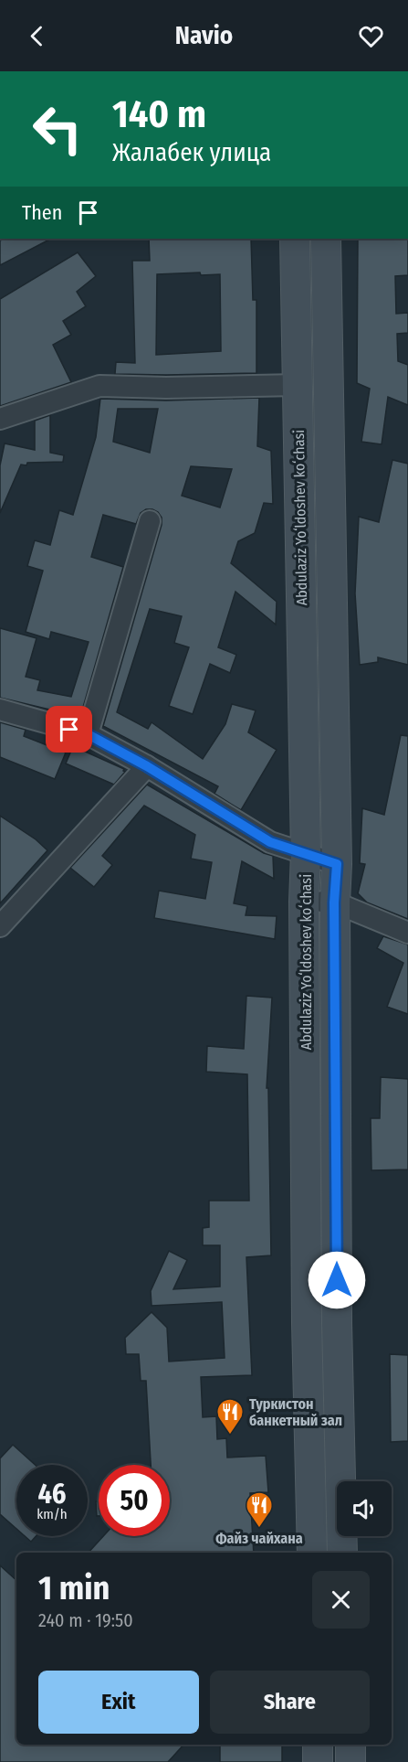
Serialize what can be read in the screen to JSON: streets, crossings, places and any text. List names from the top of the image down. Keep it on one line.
{"streets":{"main road":["Abdulaziz Yoʻldoshev koʻchasi"]},"places":{"restaurant":["Туркистон банкетный зал","Файз чайхана"]},"page":{"header":"Navio","turn":["140 m","Жалабек улица"],"then":"Then","speed":"46 km/h","limit":"50","heading":["1 min","240 m · 19:50"],"buttons":["Exit","Share"]}}
